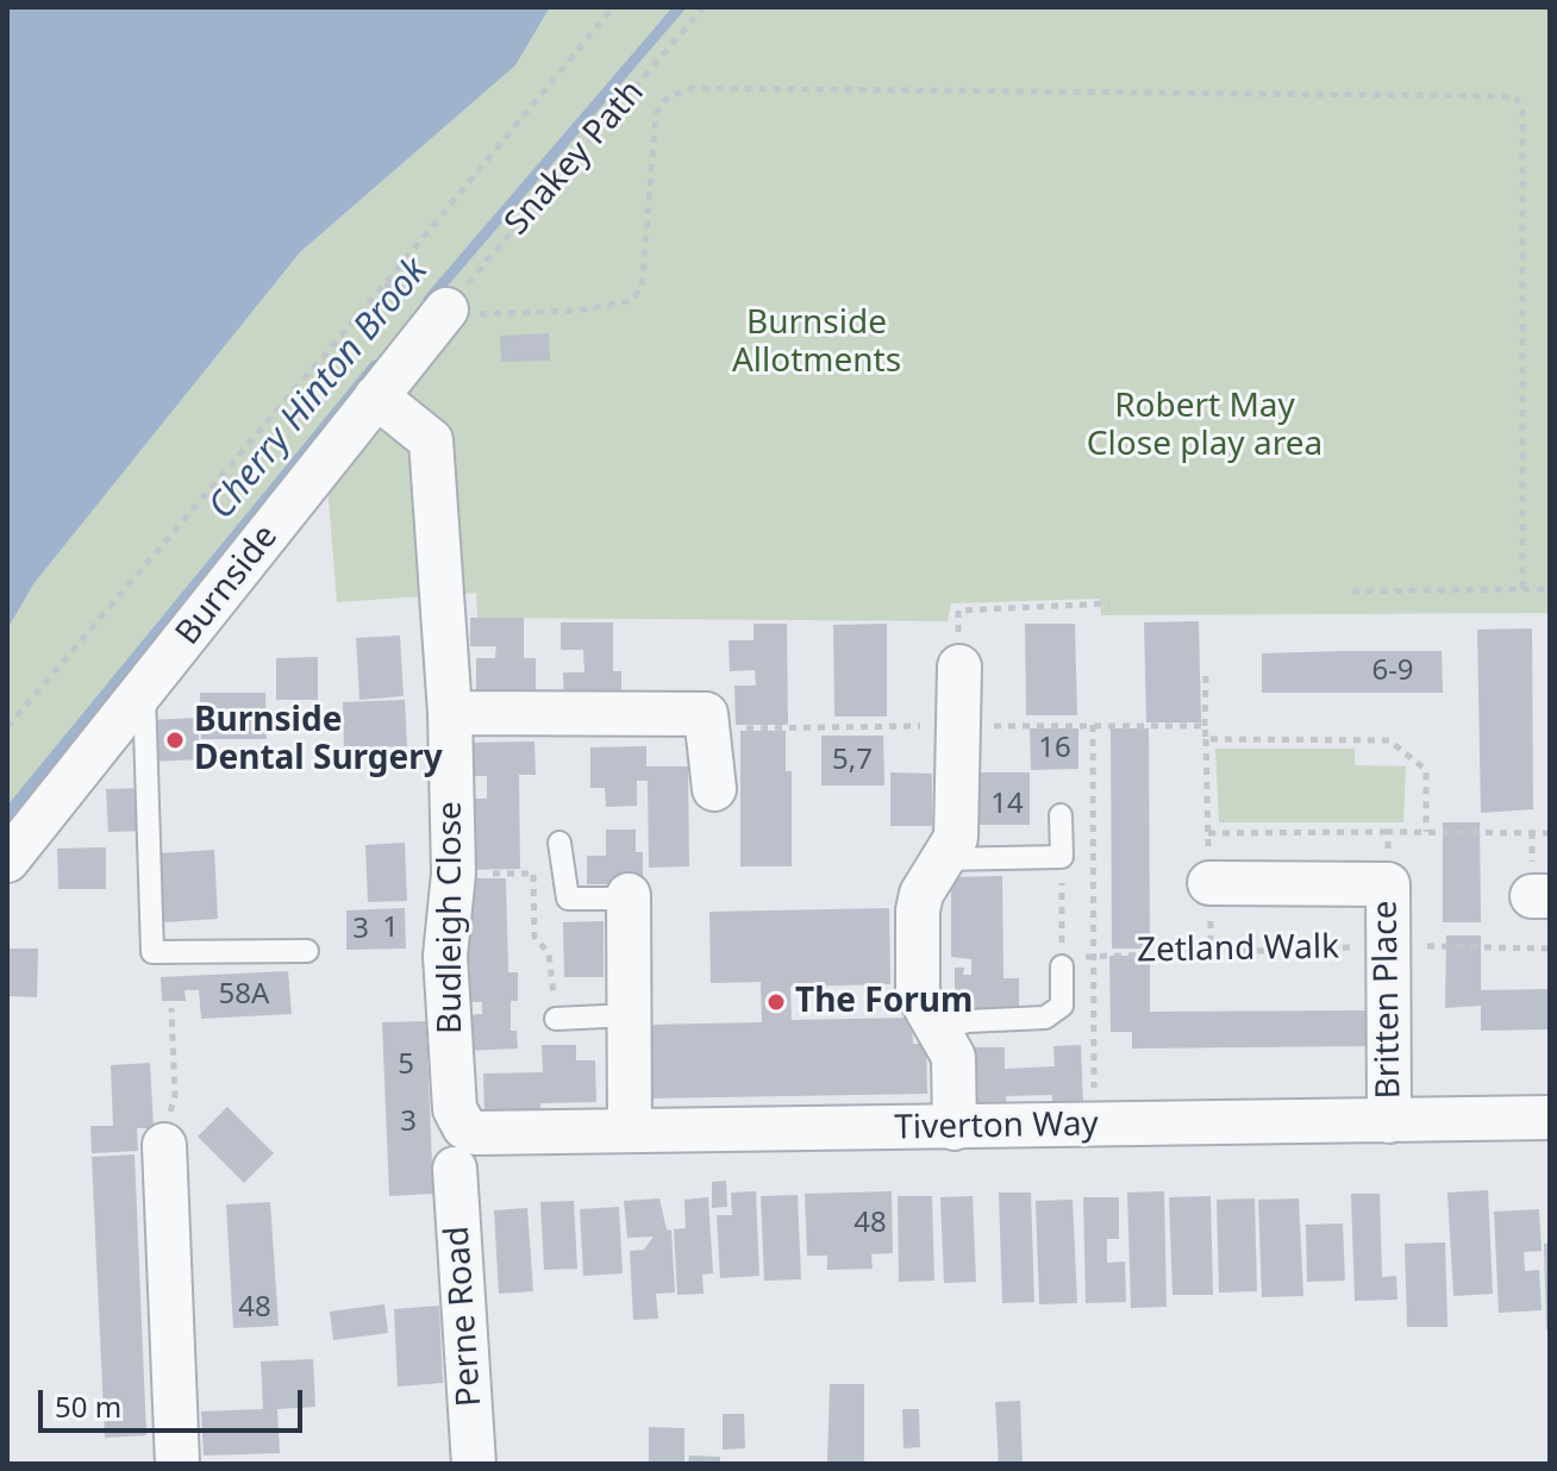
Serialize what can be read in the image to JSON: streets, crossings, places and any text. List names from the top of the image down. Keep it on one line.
{"streets":{"street":["Burnside","Budleigh Close","Britten Place","Tiverton Way","Perne Road"],"path":["Snakey Path","Zetland Walk"]},"crossings":[["Snakey Path","Burnside"],["Burnside","Budleigh Close"],["Budleigh Close","Tiverton Way"],["Zetland Walk","Britten Place"],["Zetland Walk","Tiverton Way"],["Britten Place","Tiverton Way"]],"water":["Cherry Hinton Brook"],"parks":["Burnside Allotments","Robert May Close play area"],"places":["Burnside Dental Surgery","The Forum"],"house_numbers":["6-9","16","5,7","14","1","3","58A","5","3","48","48"],"scale_bar":"50 m"}
